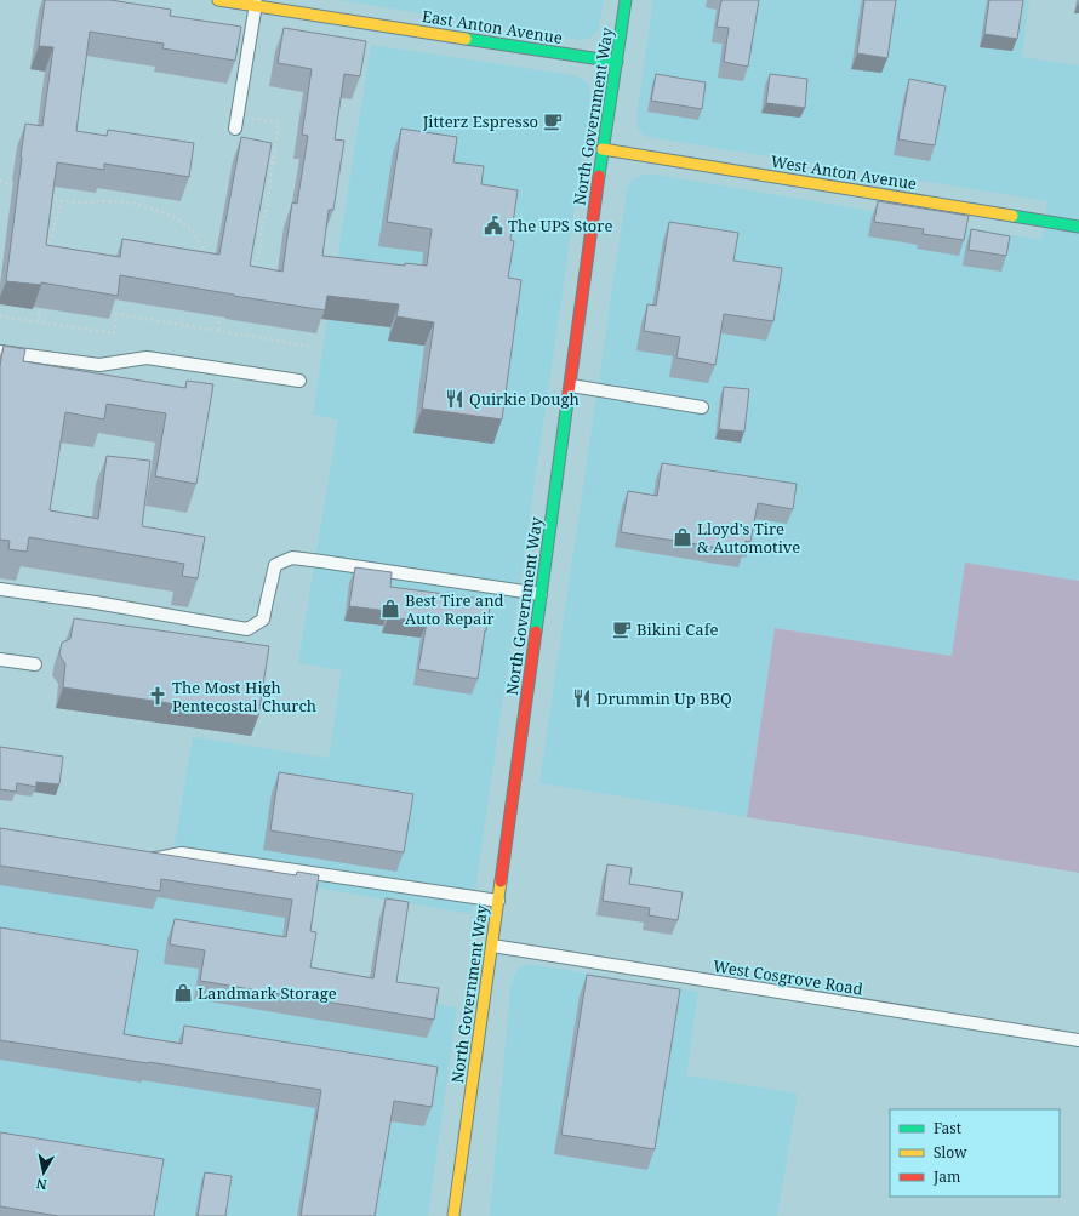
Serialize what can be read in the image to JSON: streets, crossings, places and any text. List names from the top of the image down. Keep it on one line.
{"streets":{"main road":["East Anton Avenue","North Government Way","West Anton Avenue"],"lane":["West Cosgrove Road"]},"crossings":[["East Anton Avenue","North Government Way"],["North Government Way","West Anton Avenue"],["North Government Way","West Cosgrove Road"]],"places":{"cafe":["Jitterz Espresso","Bikini Cafe"],"public building":["The UPS Store"],"restaurant":["Quirkie Dough","Drummin Up BBQ"],"shop":["Lloyd's Tire & Automotive","Best Tire and Auto Repair","Landmark Storage"],"church":["The Most High Pentecostal Church"]},"legend":["Fast","Slow","Jam"],"north":"bottom"}
